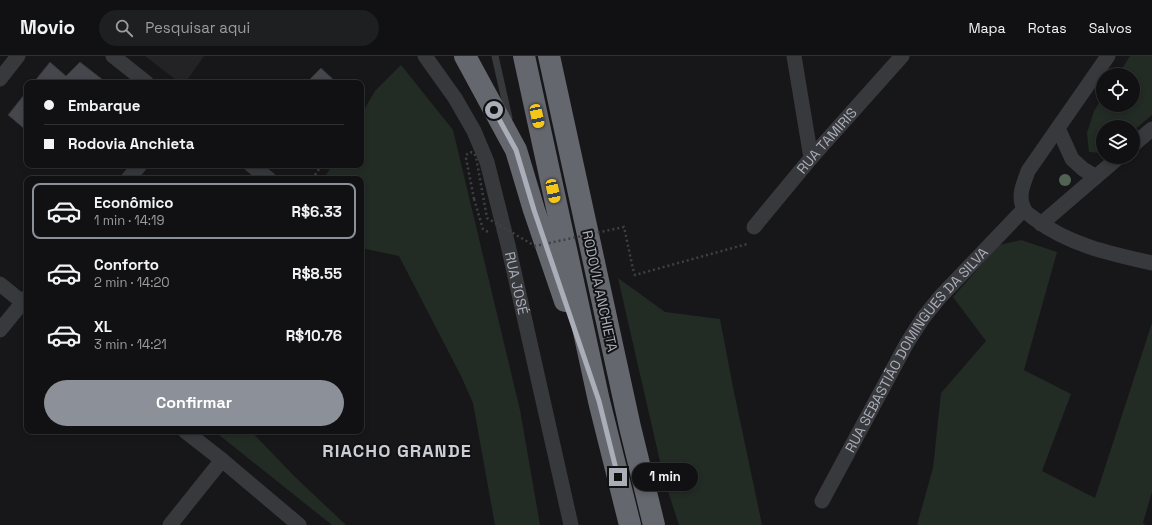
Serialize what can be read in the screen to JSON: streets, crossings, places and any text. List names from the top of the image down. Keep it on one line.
{"streets":{"highway":["RODOVIA ANCHIETA"],"street":["RUA TAMIRIS","RUA JOSÉ","RUA SEBASTIÃO DOMINGUES DA SILVA"]},"districts":["RIACHO GRANDE"],"page":{"header":"Movio","search":"Pesquisar aqui","nav":["Mapa","Rotas","Salvos"],"banner":["Embarque","Rodovia Anchieta"],"list":[{"name":"Econômico","note":"1 min · 14:19","value":"R$6.33"},{"name":"Conforto","note":"2 min · 14:20","value":"R$8.55"},{"name":"XL","note":"3 min · 14:21","value":"R$10.76"}],"buttons":"Confirmar","bubble":"1 min"}}
